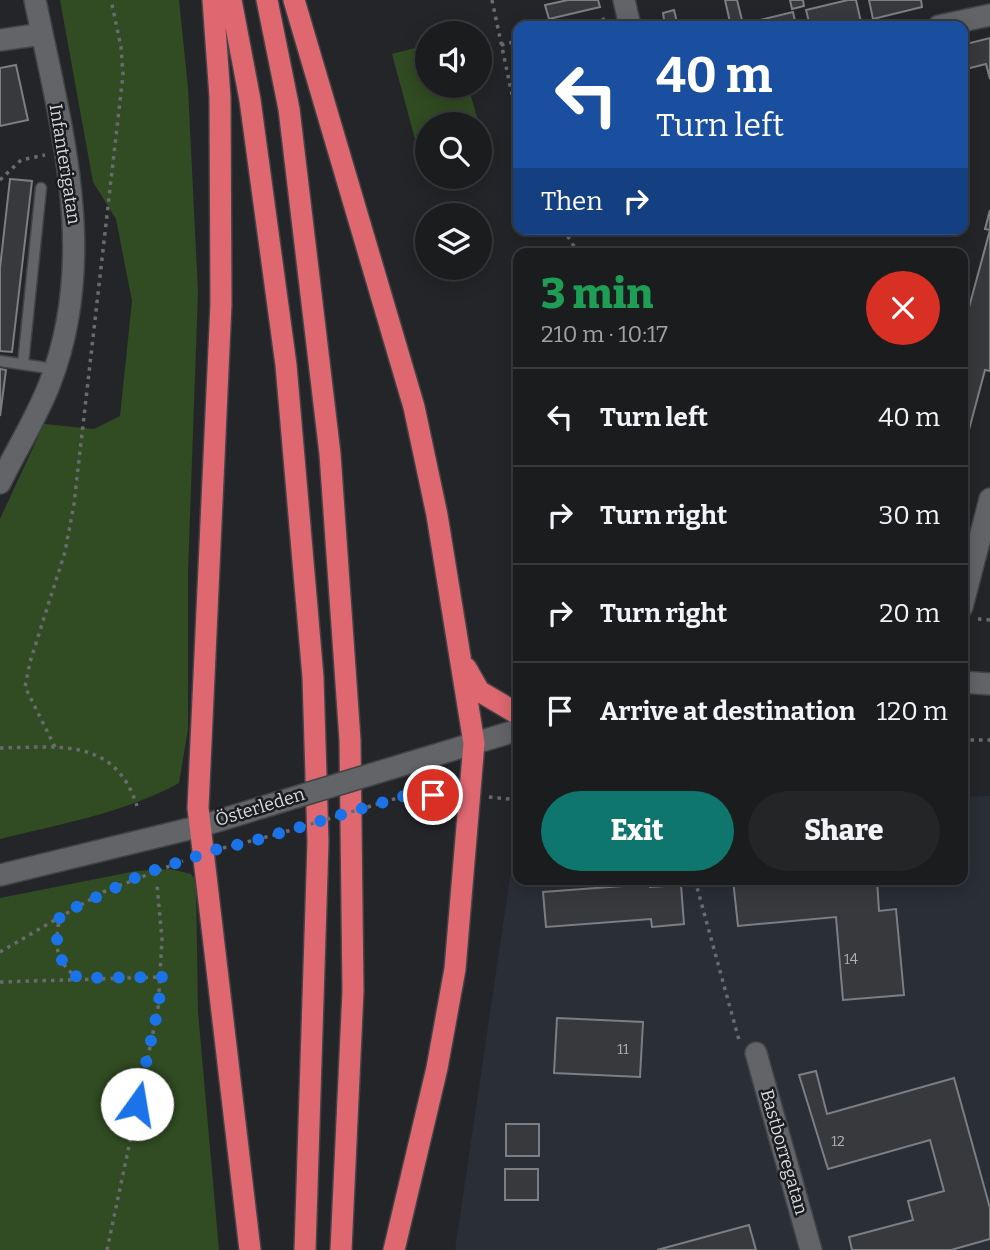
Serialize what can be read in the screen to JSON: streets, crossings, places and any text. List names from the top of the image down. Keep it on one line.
{"streets":{"street":["Infanterigatan","Österleden","Bastborregatan"]},"house_numbers":["14","11","12"],"page":{"turn":["40 m","Turn left"],"then":"Then","heading":["3 min","210 m · 10:17"],"list":[{"name":"Turn left","value":"40 m"},{"name":"Turn right","value":"30 m"},{"name":"Turn right","value":"20 m"},{"name":"Arrive at destination","value":"120 m"}],"buttons":["Exit","Share"]}}
